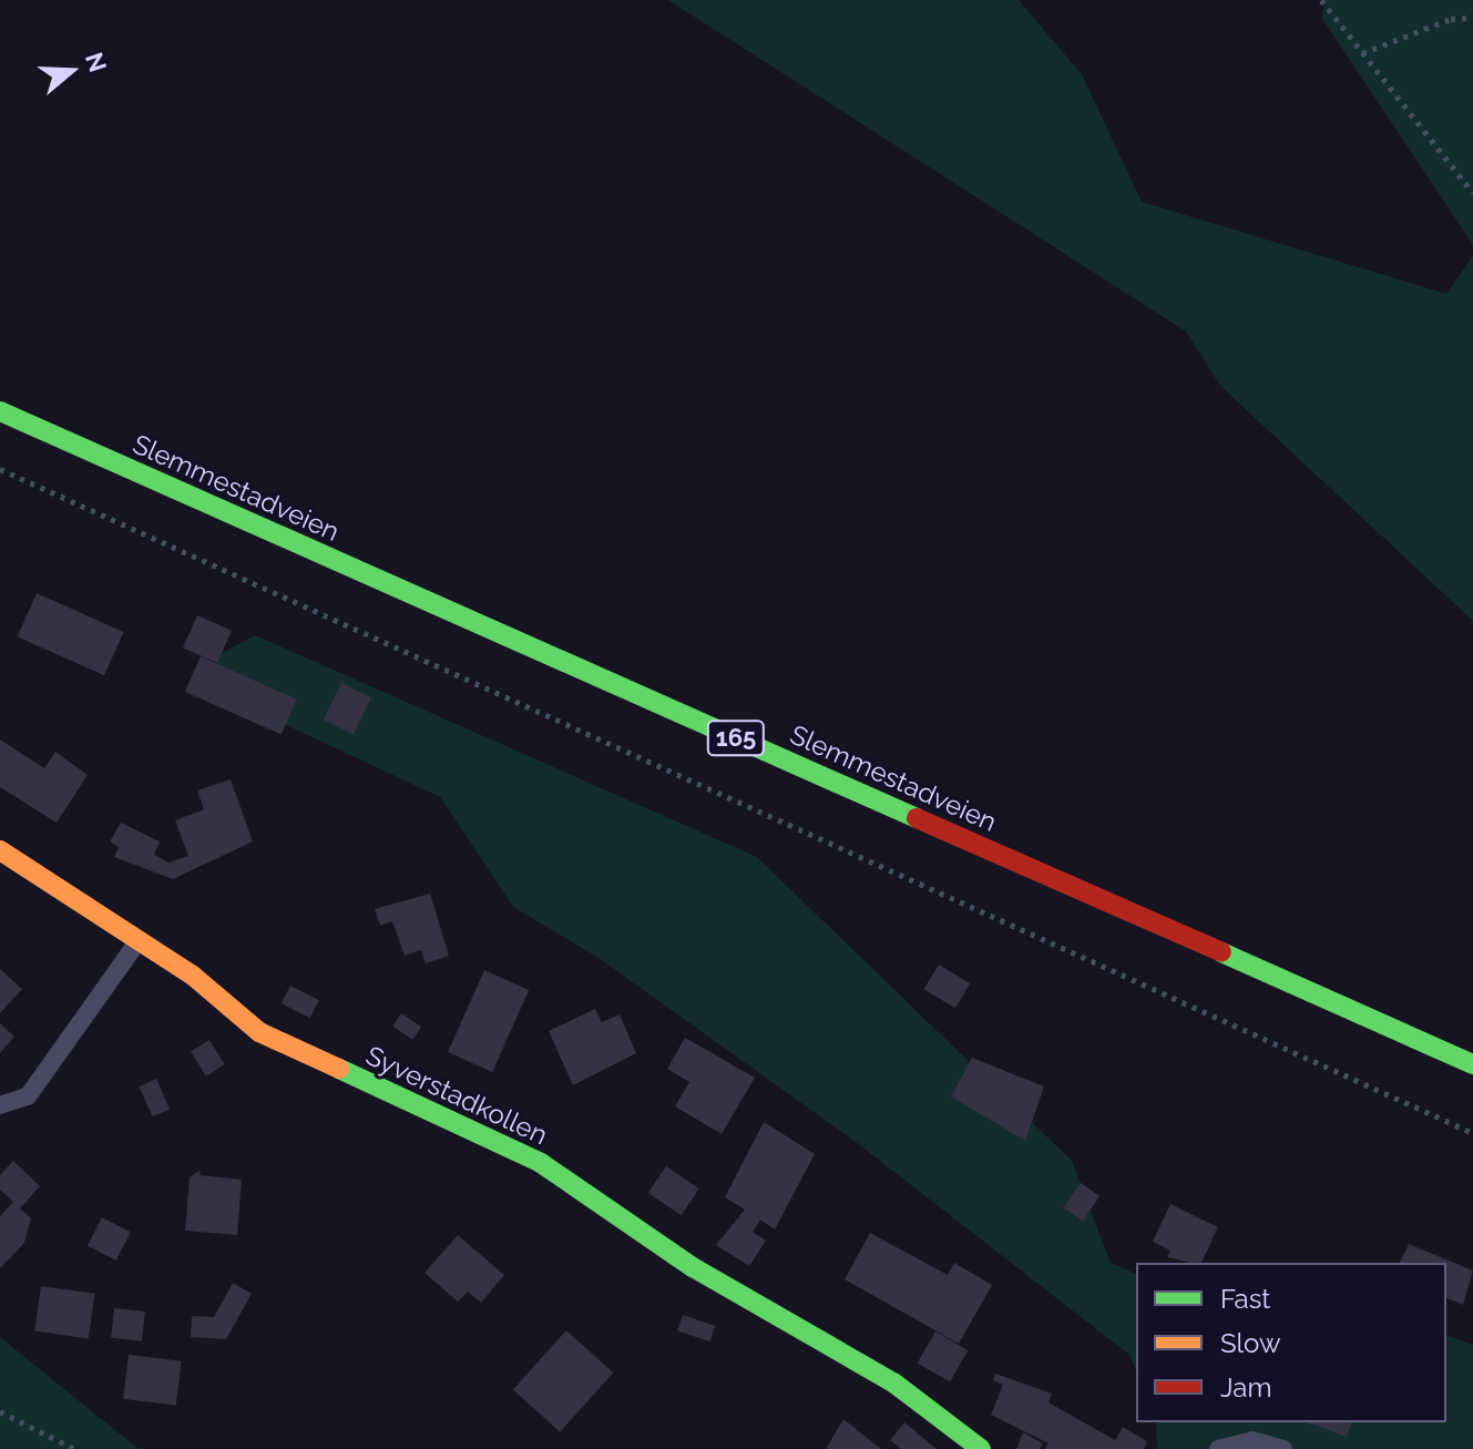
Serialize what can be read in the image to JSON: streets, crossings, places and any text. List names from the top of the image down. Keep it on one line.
{"streets":{"main road":["Slemmestadveien","165","Syverstadkollen"]},"legend":["Fast","Slow","Jam"],"north":"right"}
